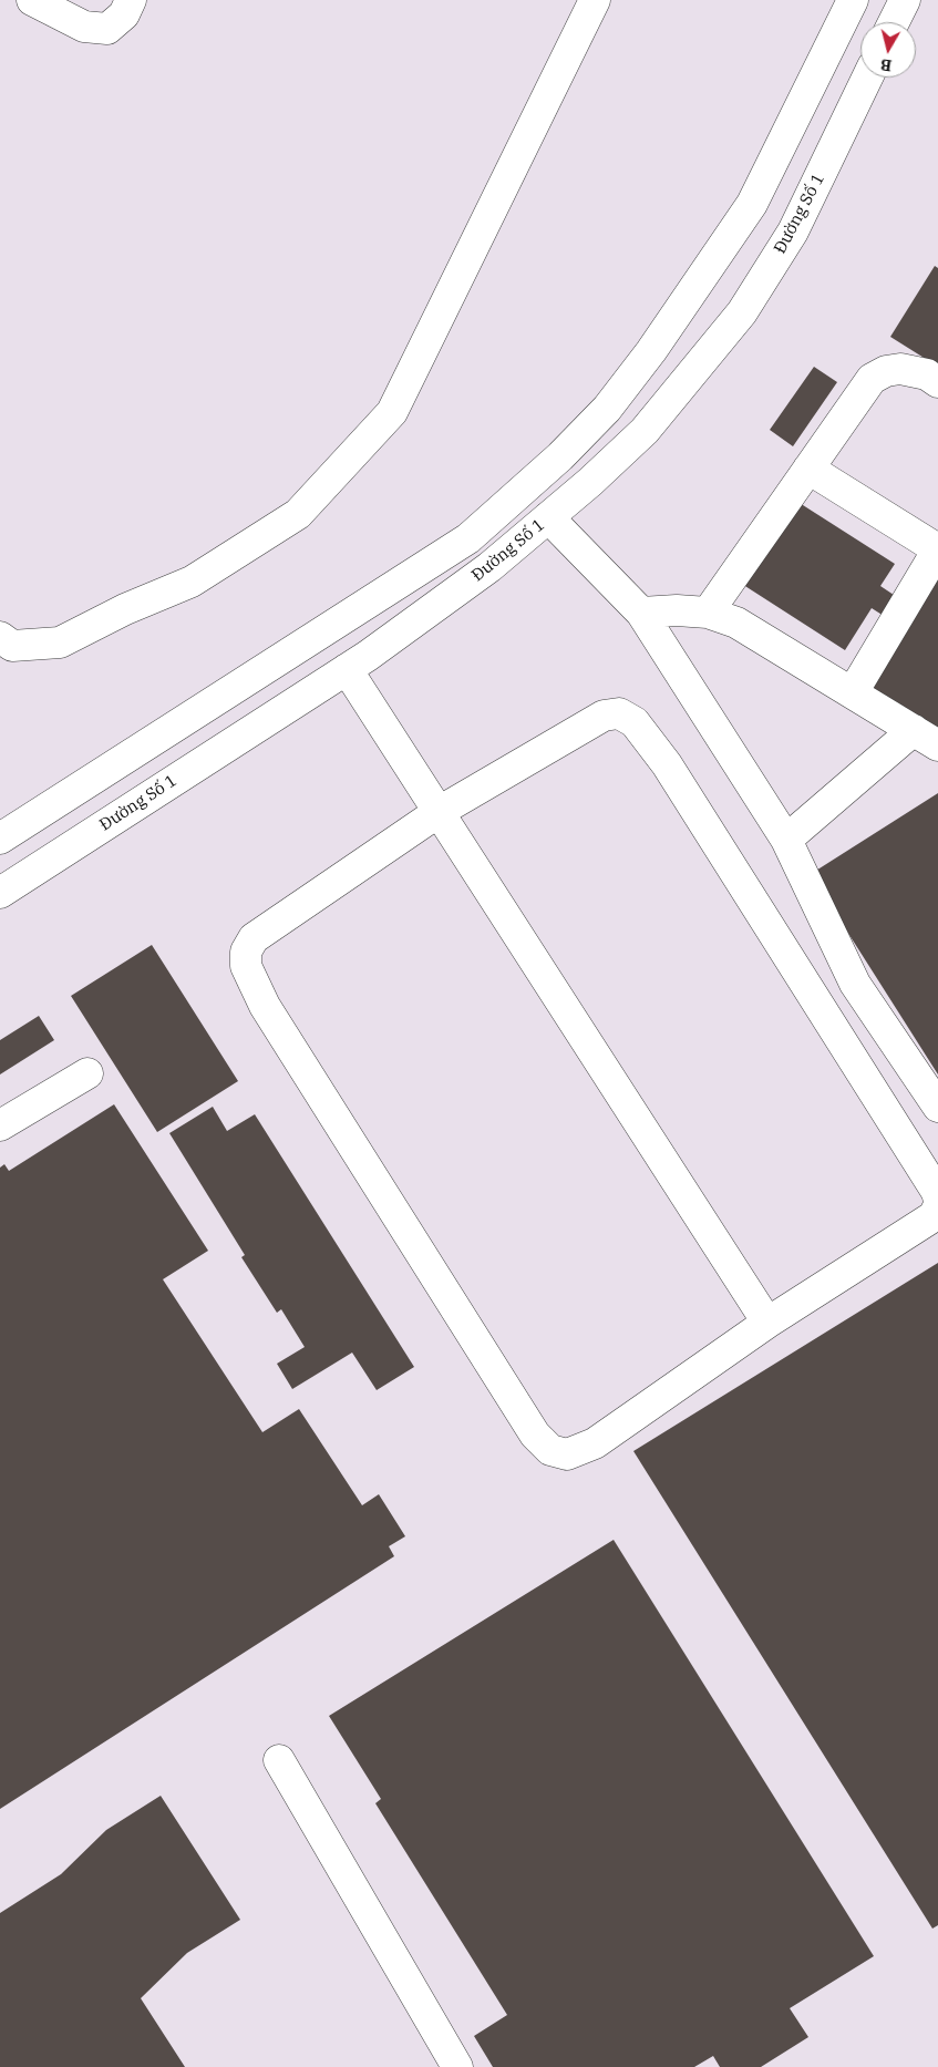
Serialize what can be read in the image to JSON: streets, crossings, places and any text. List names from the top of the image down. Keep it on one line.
{"streets":{"street":["Đường Số 1"]},"north":"bottom"}
